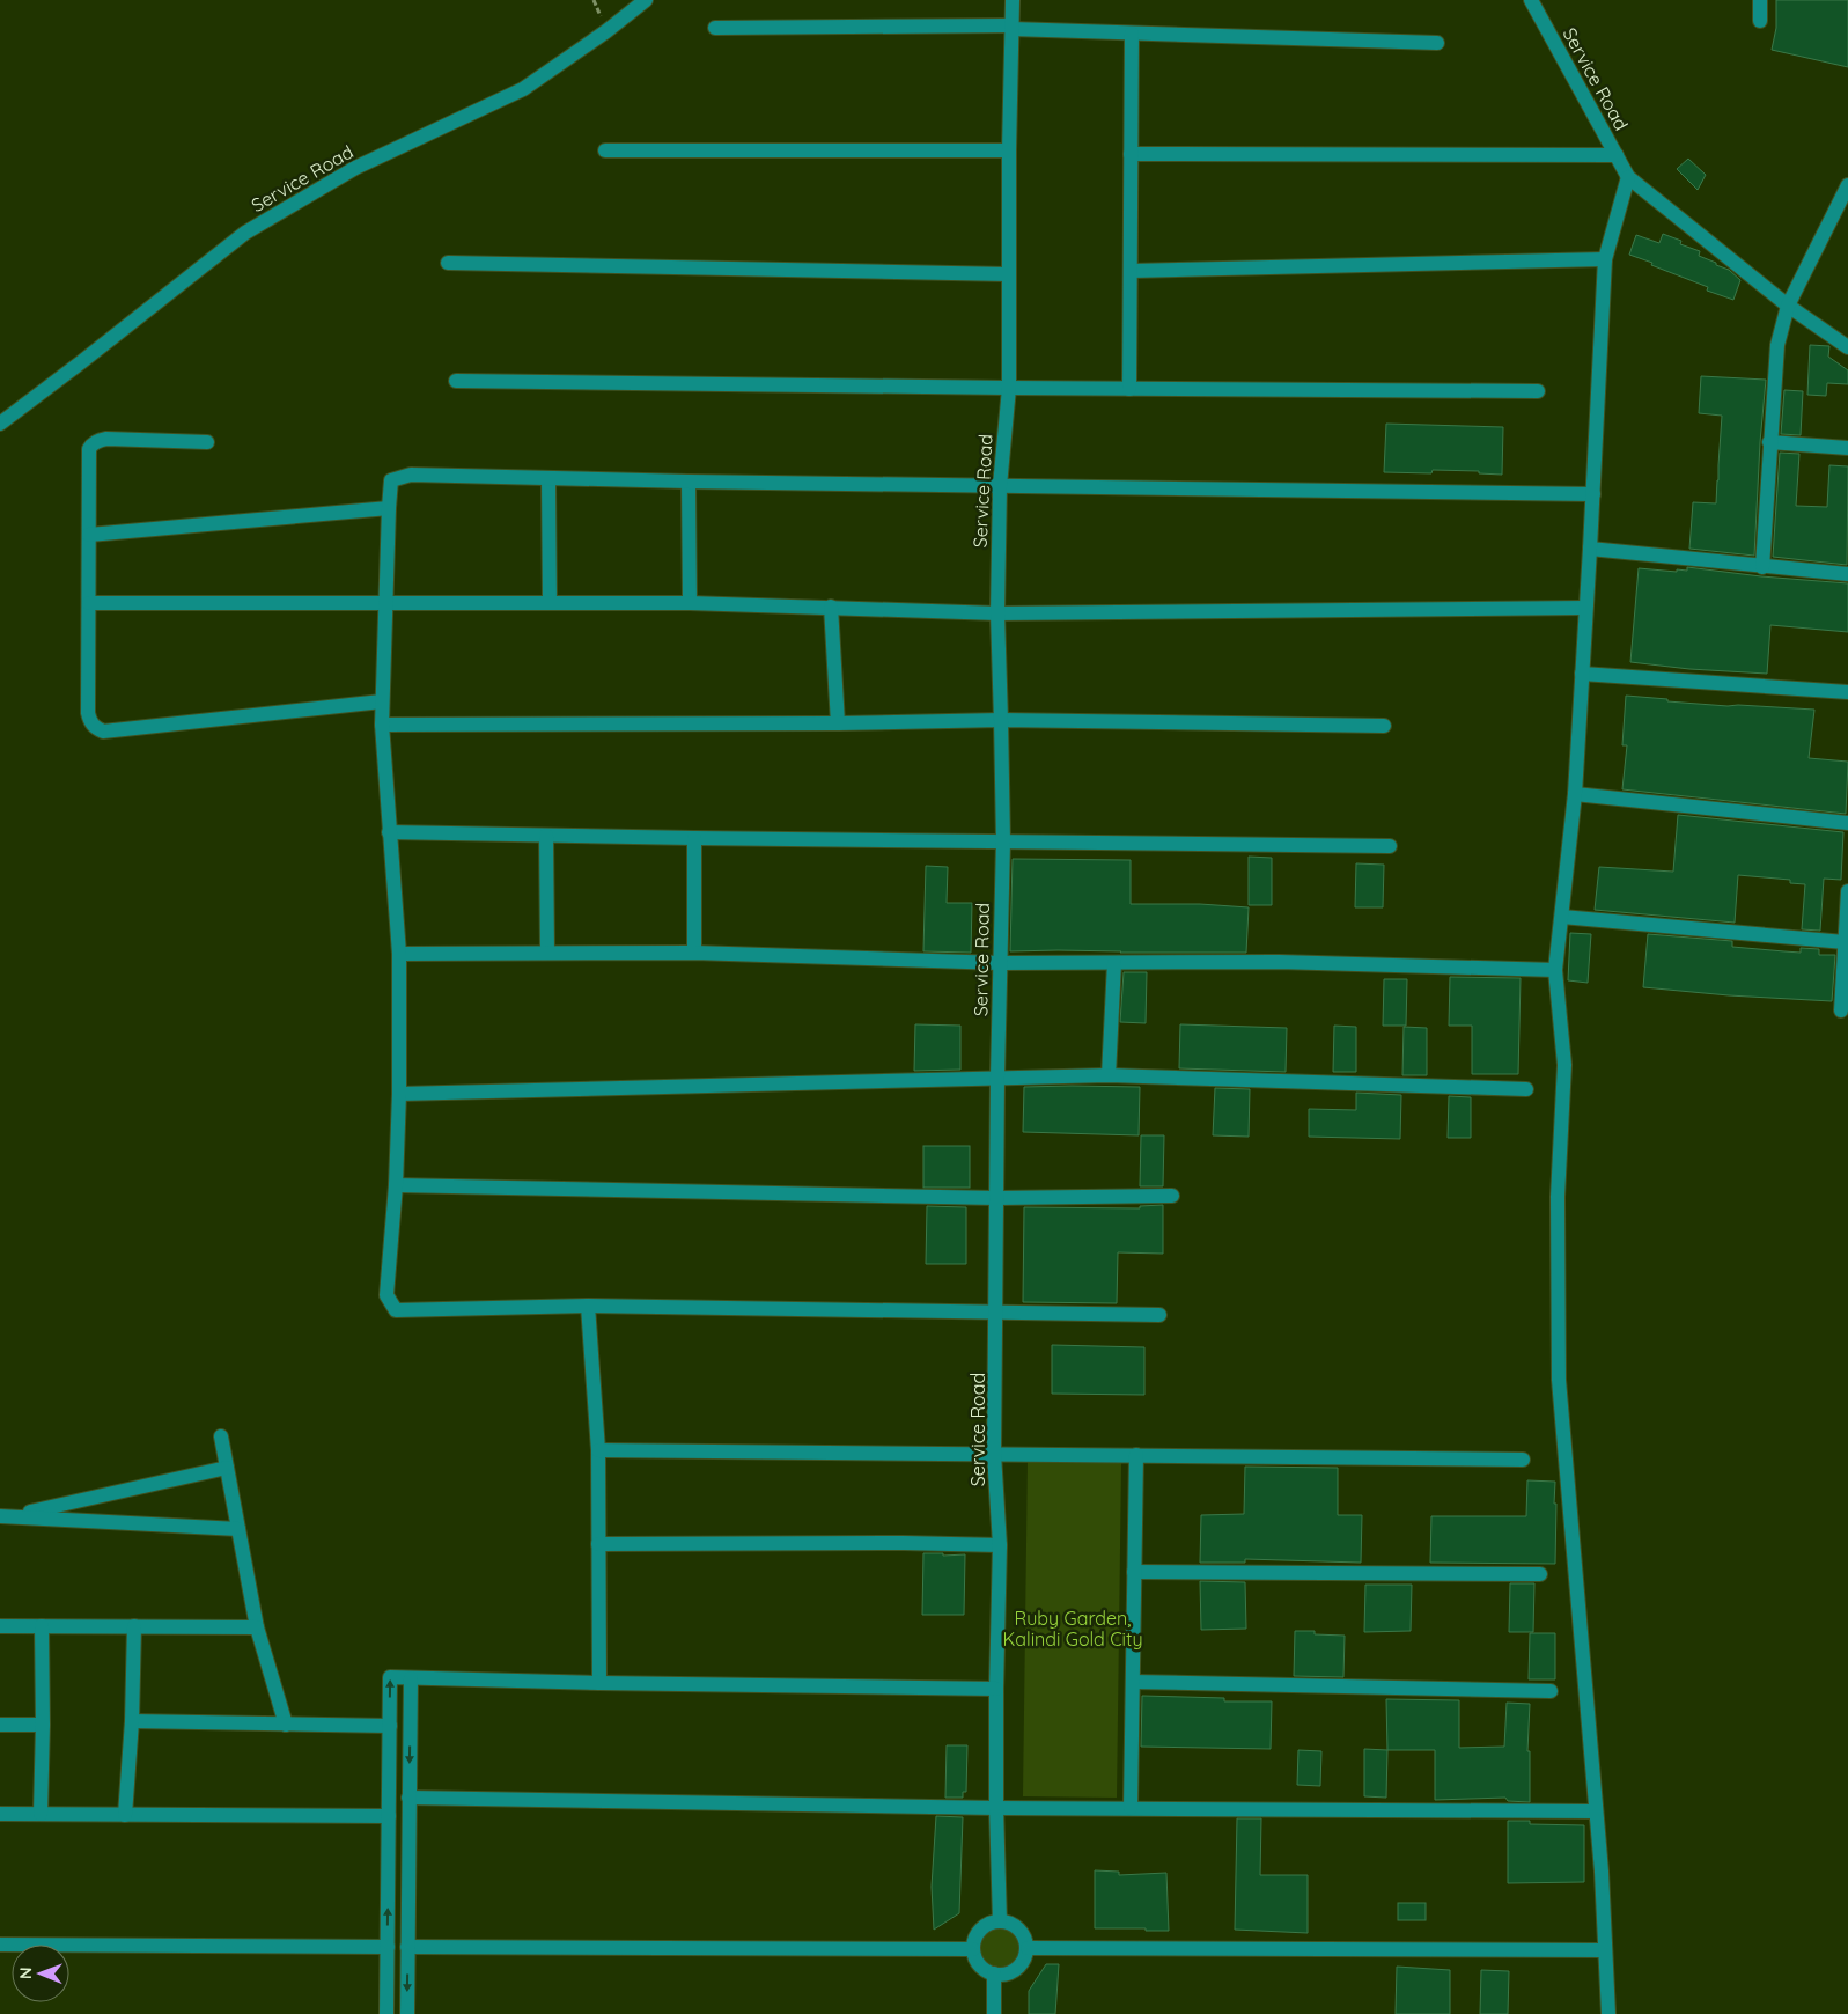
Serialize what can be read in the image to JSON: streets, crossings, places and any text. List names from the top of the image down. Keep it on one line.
{"streets":{"street":["Service Road"]},"parks":["Ruby Garden, Kalindi Gold City"],"north":"left"}
